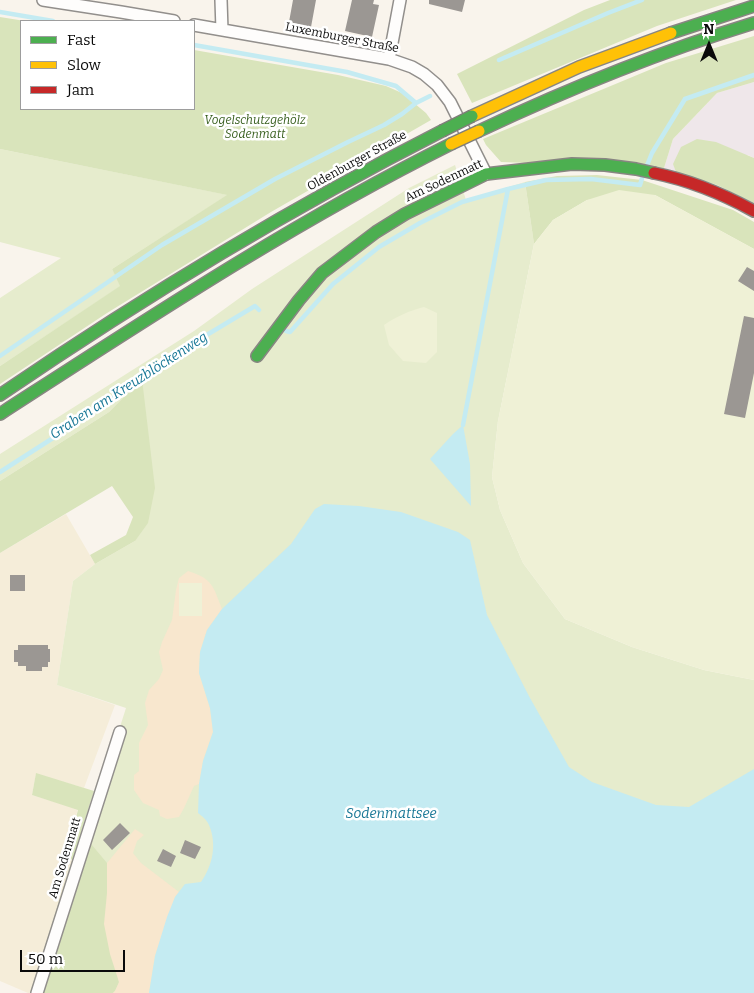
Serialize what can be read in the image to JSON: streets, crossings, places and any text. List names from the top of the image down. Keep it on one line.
{"streets":{"main road":["Oldenburger Straße","Am Sodenmatt"],"street":["Luxemburger Straße"]},"crossings":[["Luxemburger Straße","Am Sodenmatt"]],"water":["Graben am Kreuzblöckenweg","Sodenmattsee"],"parks":["Vogelschutzgehölz Sodenmatt"],"legend":["Fast","Slow","Jam"],"scale_bar":"50 m","north":"top"}
